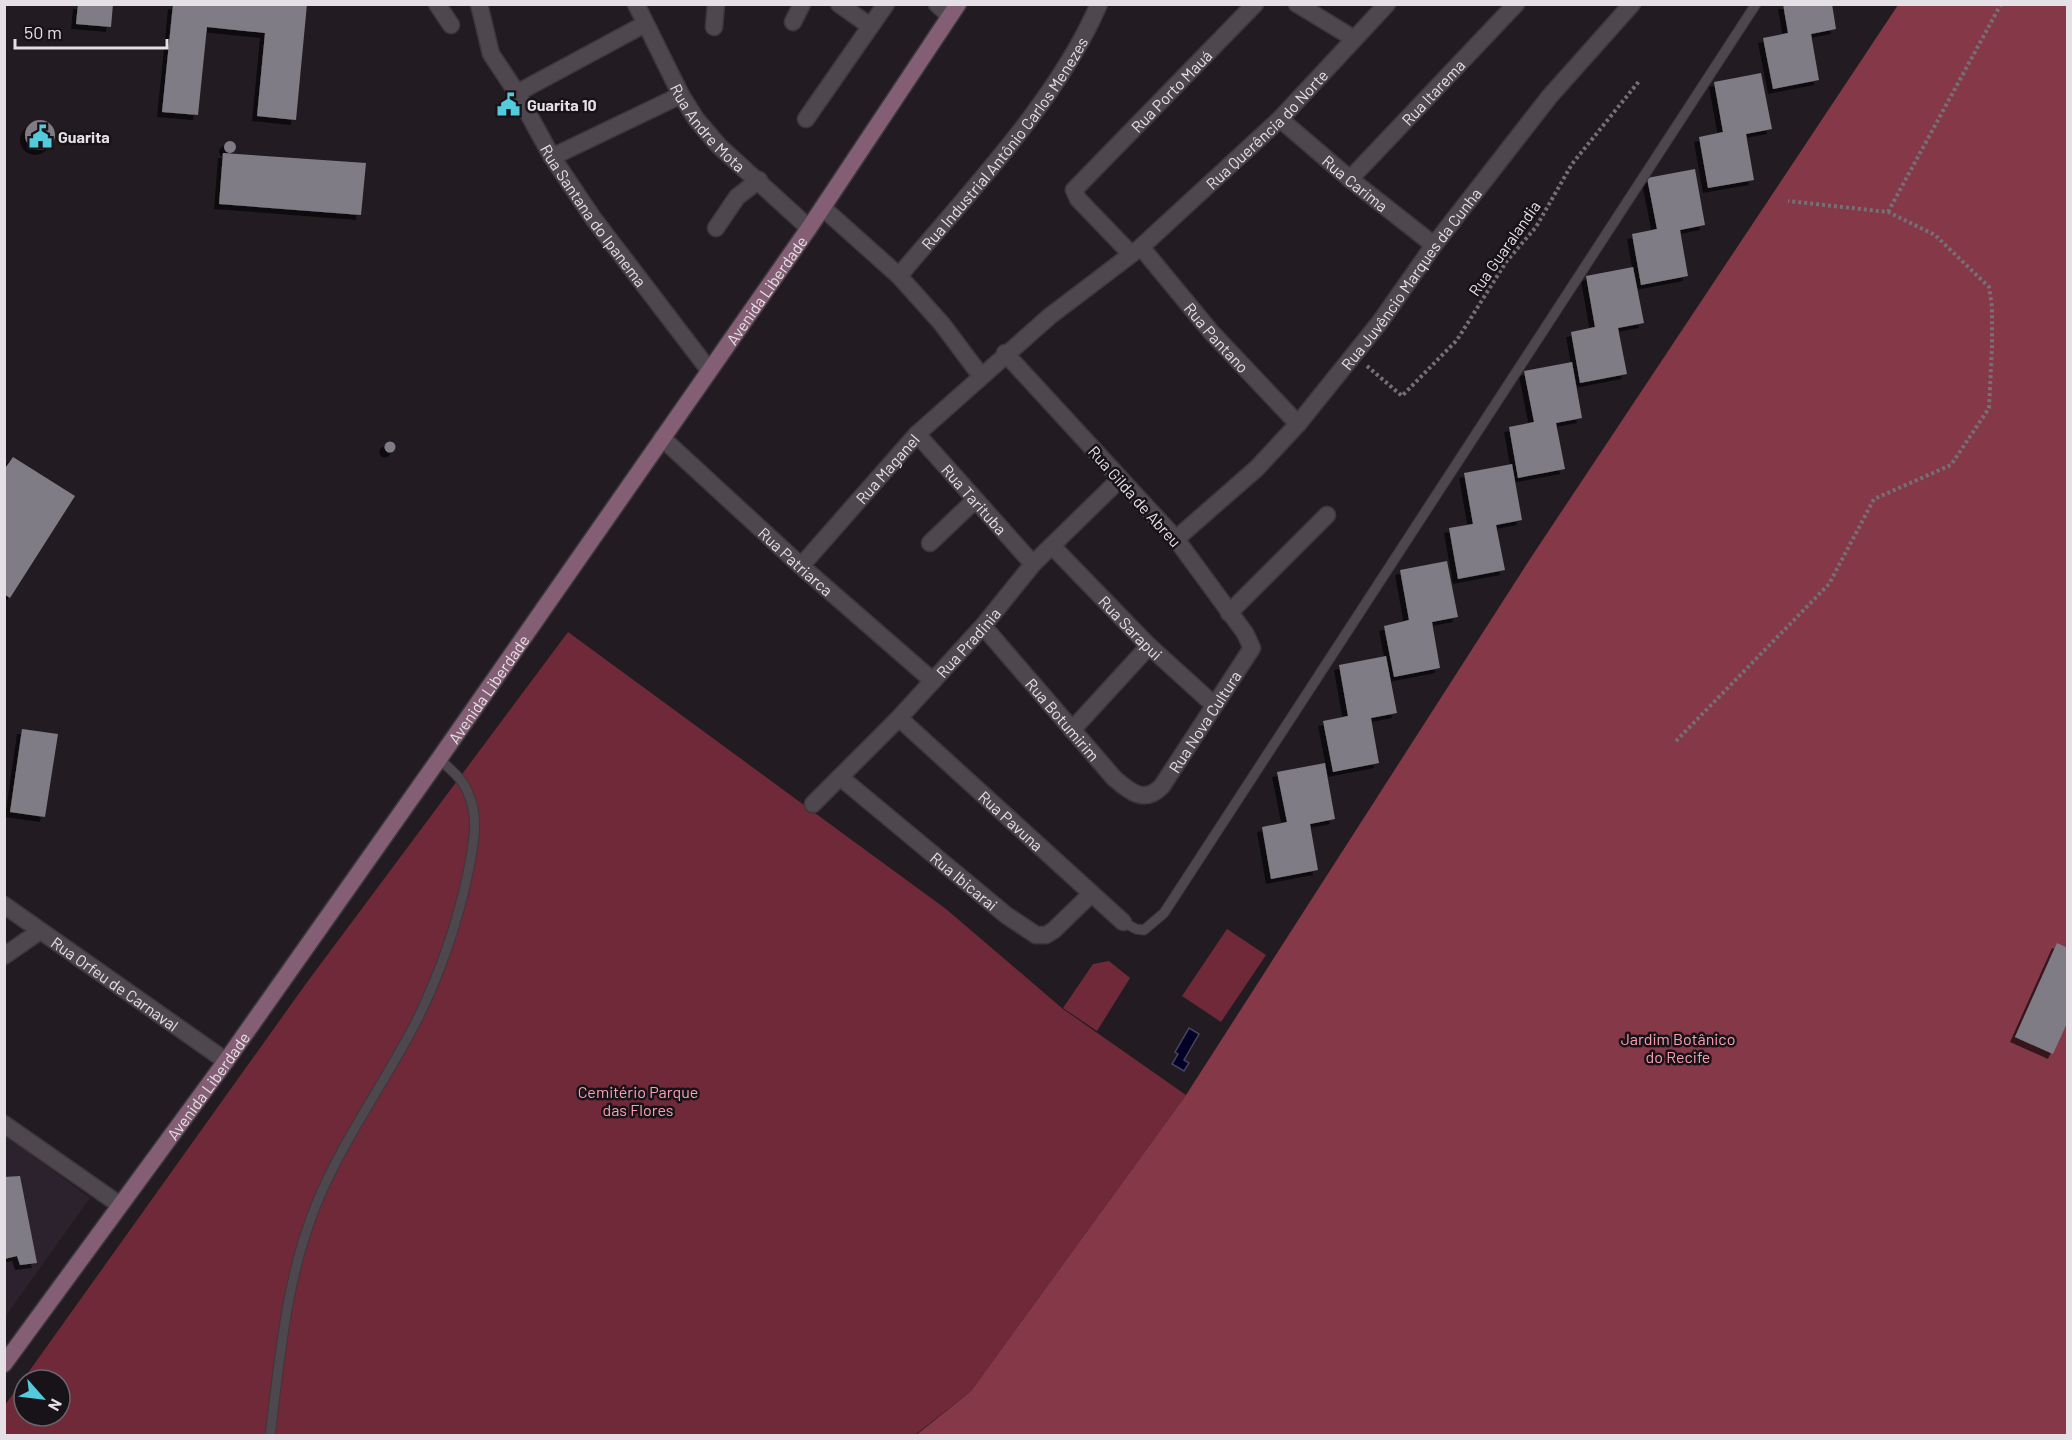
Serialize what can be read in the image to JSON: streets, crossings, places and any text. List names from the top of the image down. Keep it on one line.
{"streets":{"main road":["Avenida Liberdade"],"street":["Rua Porto Mauá","Rua Itarema","Rua Andre Mota","Rua Querência do Norte","Rua Industrial Antônio Carlos Menezes","Rua Carima","Rua Santana do Ipanema","Rua Juvêncio Marques da Cunha","Rua Pantano","Rua Maganel","Rua Gilda de Abreu","Rua Tarituba","Rua Patriarca","Rua Sarapui","Rua Pradinia","Rua Botumirim","Rua Nova Cultura","Rua Pavuna","Rua Ibicarai","Rua Orfeu de Carnaval"],"path":["Rua Guaralandia"]},"crossings":[["Rua Porto Mauá","Rua Pantano"],["Rua Itarema","Rua Carima"],["Rua Andre Mota","Avenida Liberdade"],["Rua Querência do Norte","Rua Carima"],["Rua Querência do Norte","Rua Pantano"],["Rua Querência do Norte","Rua Maganel"],["Rua Carima","Rua Juvêncio Marques da Cunha"],["Rua Santana do Ipanema","Avenida Liberdade"],["Rua Guaralandia","Rua Juvêncio Marques da Cunha"],["Rua Juvêncio Marques da Cunha","Rua Pantano"],["Rua Juvêncio Marques da Cunha","Rua Gilda de Abreu"],["Avenida Liberdade","Rua Patriarca"],["Avenida Liberdade","Rua Orfeu de Carnaval"],["Rua Pantano","Rua Maganel"],["Rua Maganel","Rua Gilda de Abreu"],["Rua Maganel","Rua Tarituba"],["Rua Maganel","Rua Patriarca"],["Rua Gilda de Abreu","Rua Pradinia"],["Rua Gilda de Abreu","Rua Nova Cultura"],["Rua Tarituba","Rua Pradinia"],["Rua Patriarca","Rua Pradinia"],["Rua Sarapui","Rua Pradinia"],["Rua Sarapui","Rua Nova Cultura"],["Rua Pradinia","Rua Botumirim"],["Rua Pradinia","Rua Pavuna"],["Rua Pradinia","Rua Ibicarai"],["Rua Botumirim","Rua Nova Cultura"],["Rua Pavuna","Rua Ibicarai"]],"parks":["Jardim Botânico do Recife","Cemitério Parque das Flores"],"places":{"public building":["Guarita 10","Guarita"]},"scale_bar":"50 m","north":"bottom right"}
